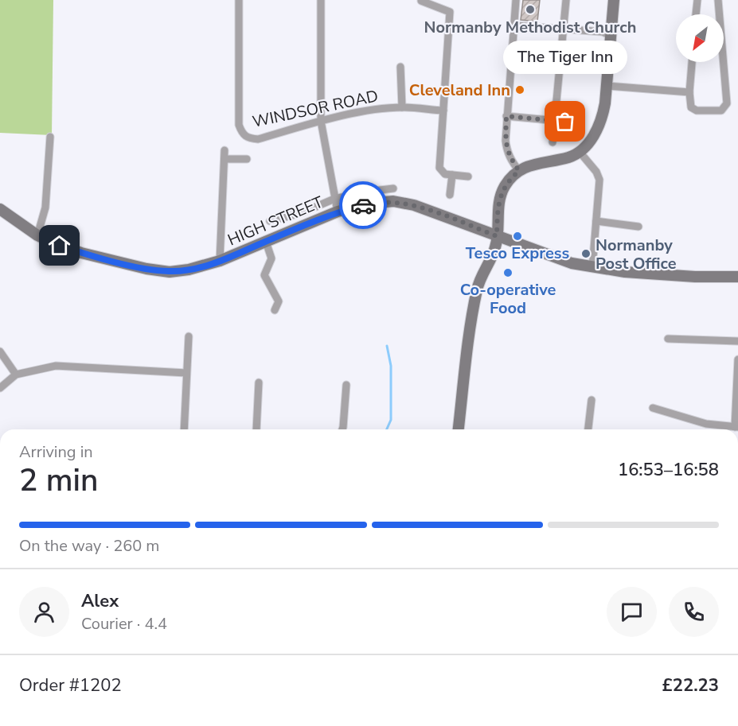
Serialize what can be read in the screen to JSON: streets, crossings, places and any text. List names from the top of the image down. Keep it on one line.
{"streets":{"main road":["HIGH STREET"],"street":["WINDSOR ROAD"]},"places":["Normanby Methodist Church","Cleveland Inn","The Tiger Inn","Tesco Express","Normanby Post Office","Co-operative Food"],"north":"bottom left","page":{"bubble":"The Tiger Inn","heading":["2 min","Arriving in","16:53–16:58"],"panel":["Alex","Courier · 4.4","Order #1202","£22.23"],"bar":"On the way · 260 m"}}
